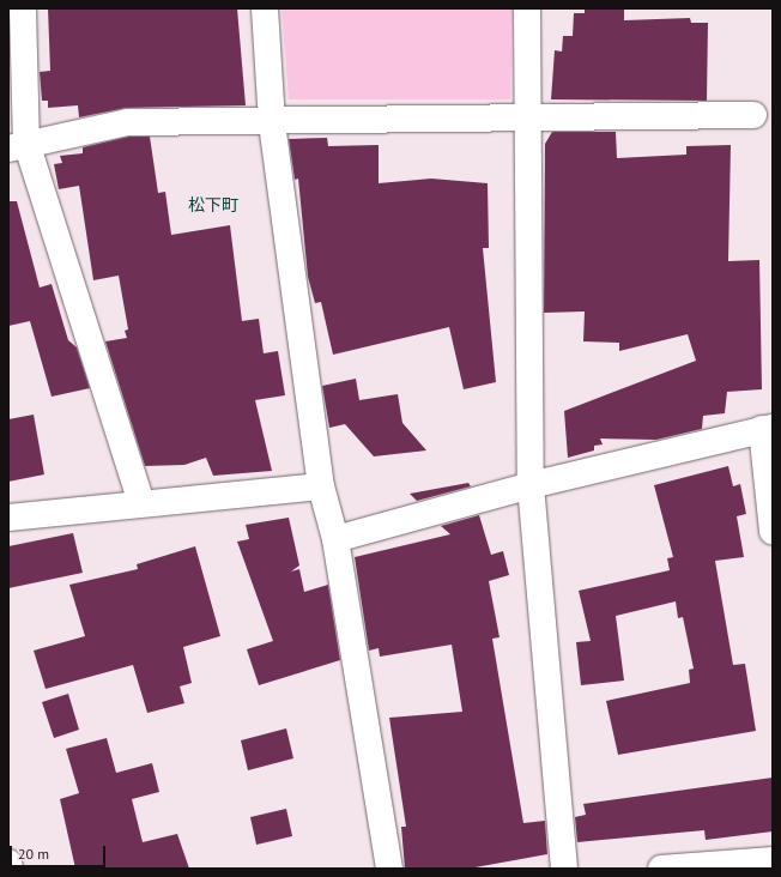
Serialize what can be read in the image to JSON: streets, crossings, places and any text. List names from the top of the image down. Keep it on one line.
{"districts":["松下町"],"scale_bar":"20 m"}
